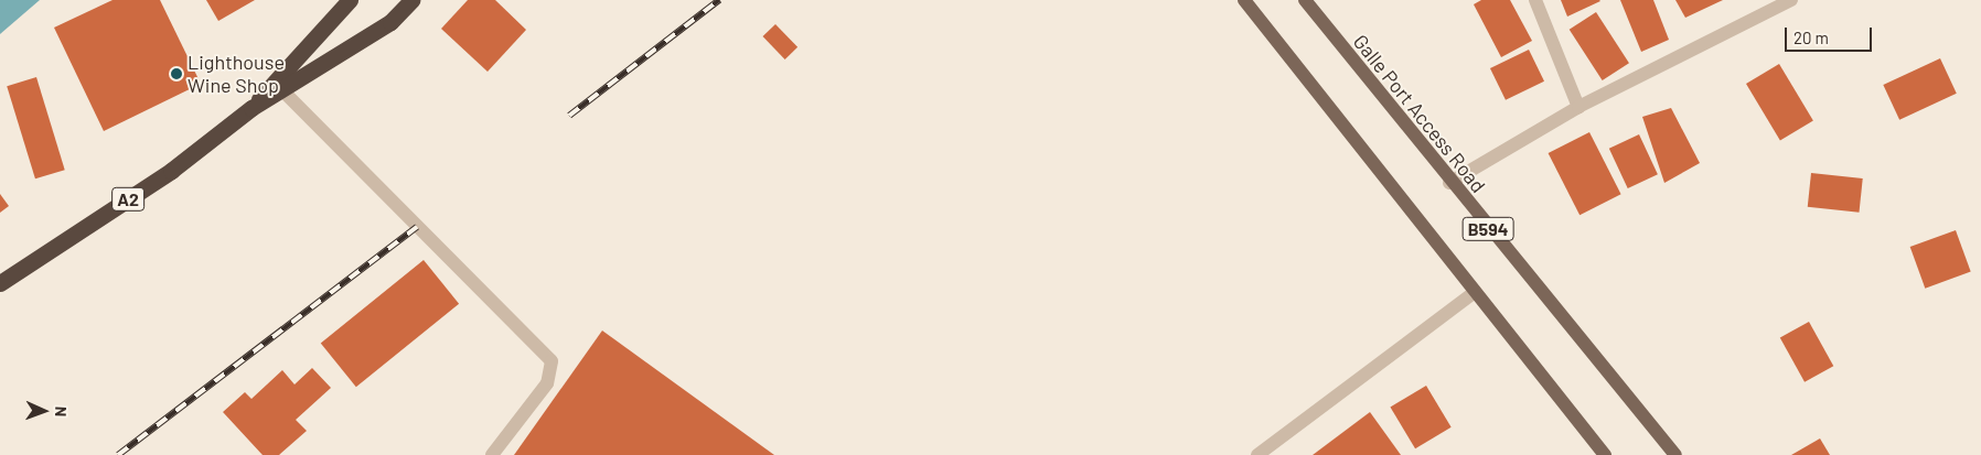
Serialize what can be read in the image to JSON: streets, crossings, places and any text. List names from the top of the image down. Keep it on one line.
{"streets":{"highway":["A2"],"main road":["Galle Port Access Road","B594"]},"places":["Lighthouse Wine Shop"],"scale_bar":"20 m","north":"right"}
